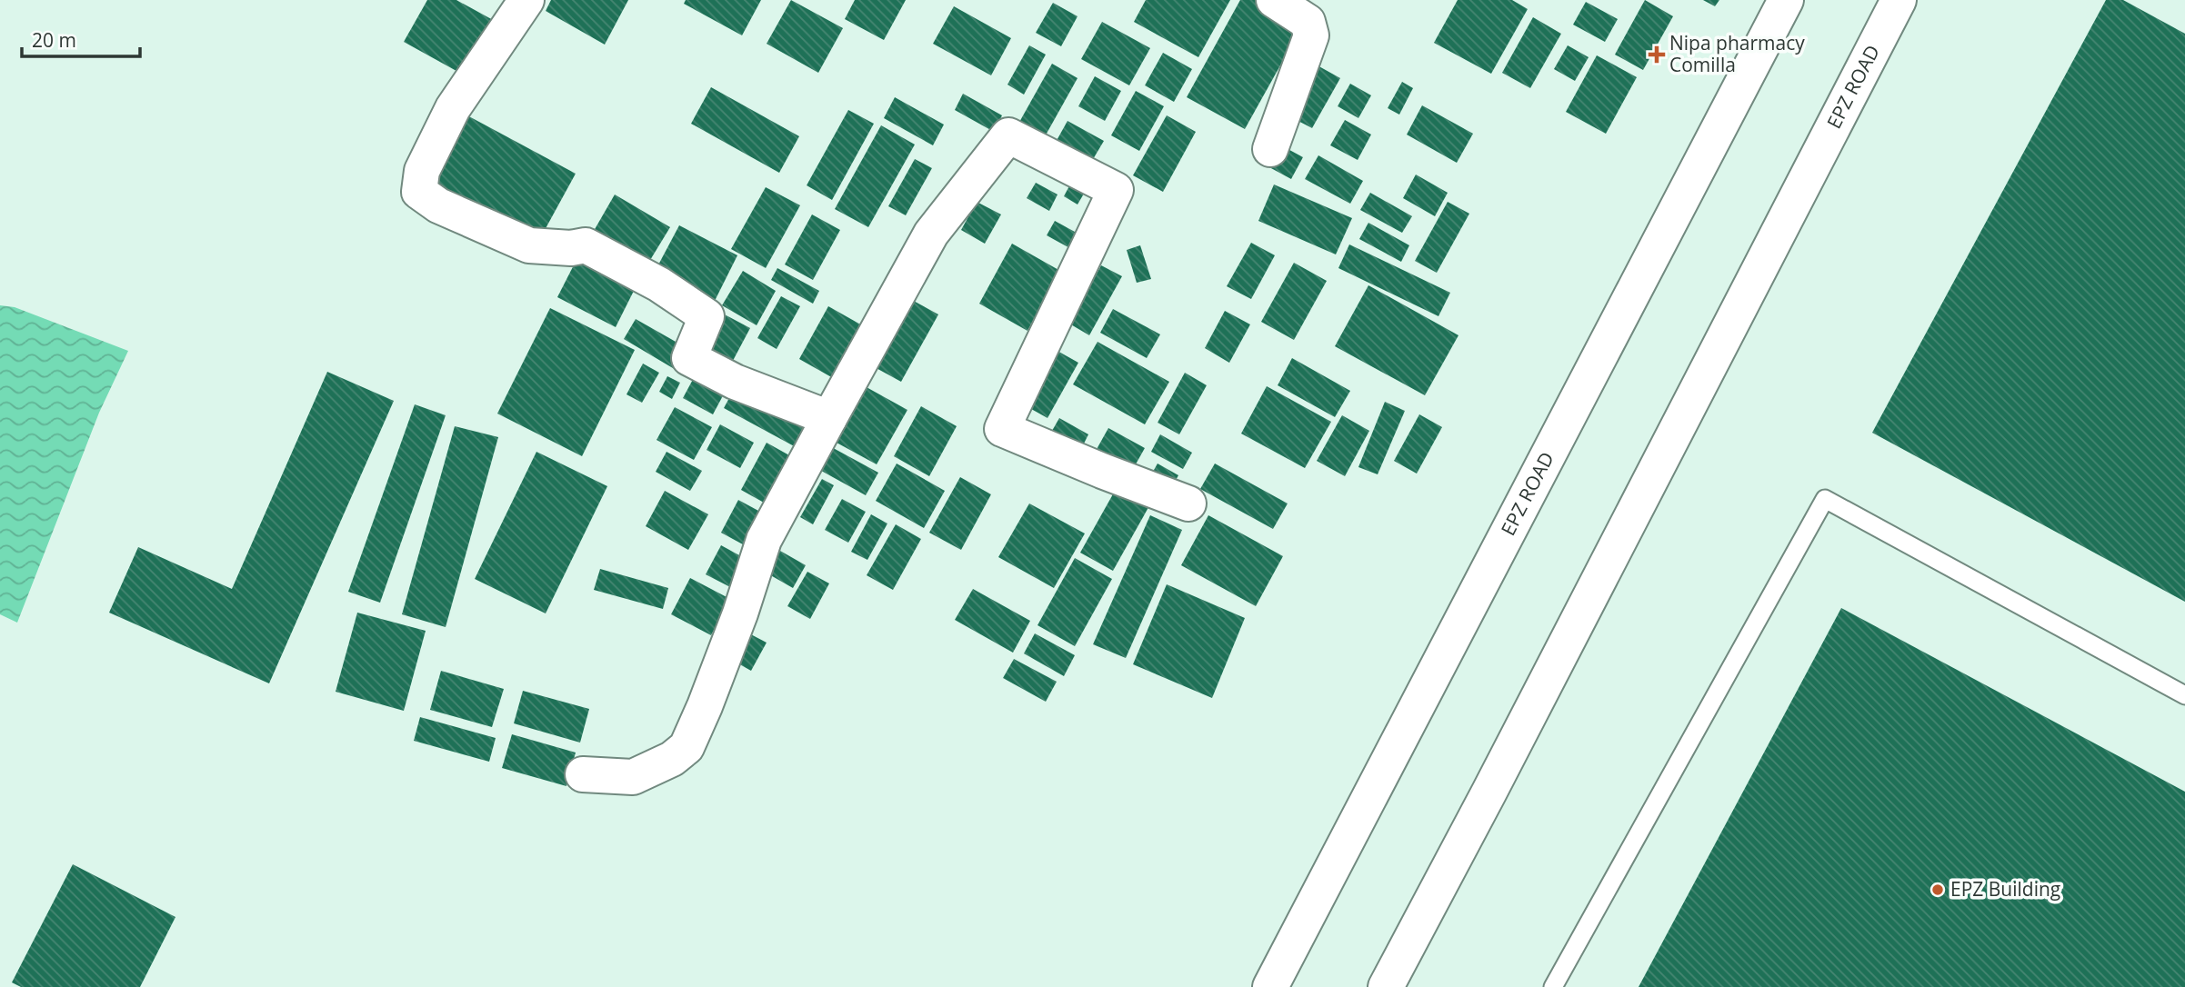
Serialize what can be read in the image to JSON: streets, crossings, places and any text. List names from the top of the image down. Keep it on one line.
{"streets":{"street":["EPZ ROAD"]},"places":{"health":["Nipa pharmacy Comilla"],"other":["EPZ Building"]},"scale_bar":"20 m"}
